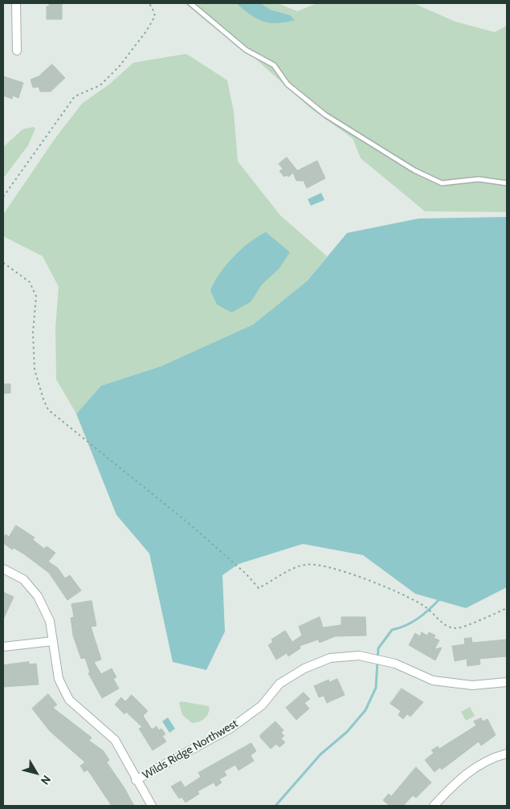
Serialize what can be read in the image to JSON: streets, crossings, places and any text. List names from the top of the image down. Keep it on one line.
{"streets":{"street":["Wilds Ridge Northwest"]},"north":"bottom right"}
